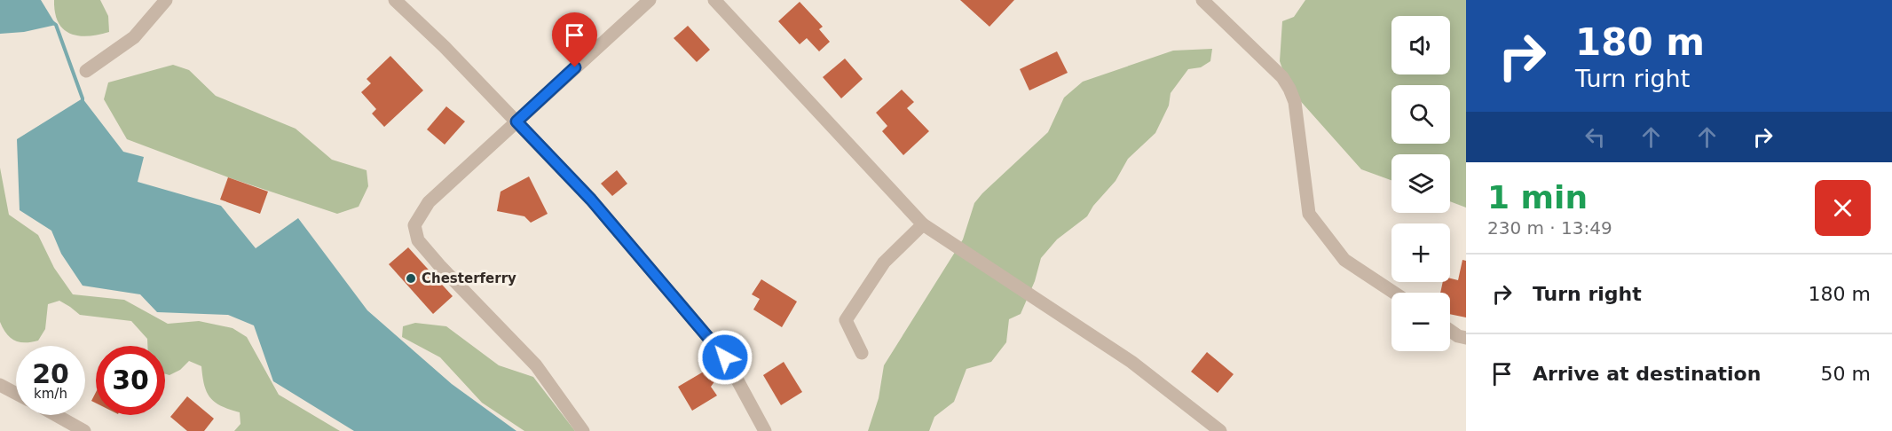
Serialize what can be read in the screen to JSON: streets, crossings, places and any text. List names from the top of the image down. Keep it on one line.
{"places":["Chesterferry"],"page":{"turn":["180 m","Turn right"],"map_buttons":["+","−"],"heading":["1 min","230 m · 13:49"],"list":[{"name":"Turn right","value":"180 m"},{"name":"Arrive at destination","value":"50 m"}],"speed":"20 km/h","limit":"30"}}
